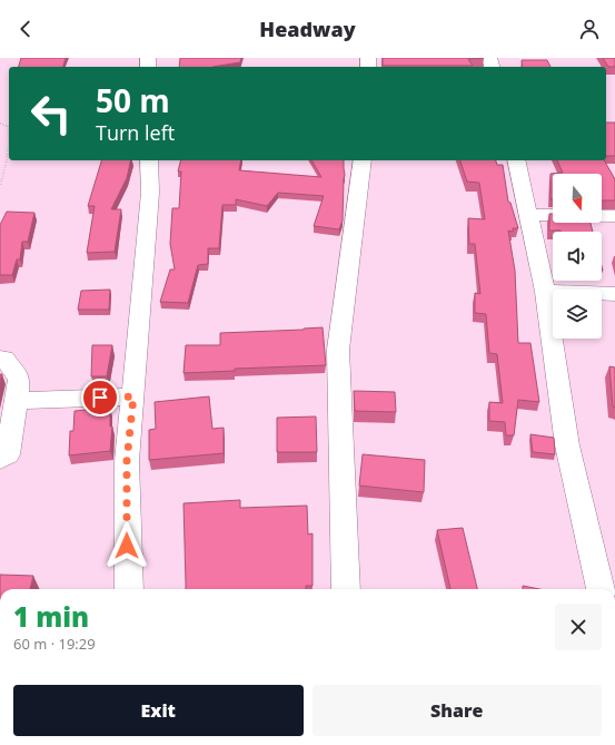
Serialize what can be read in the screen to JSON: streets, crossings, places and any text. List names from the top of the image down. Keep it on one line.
{"north":"bottom","page":{"header":"Headway","turn":["50 m","Turn left"],"heading":["1 min","60 m · 19:29"],"buttons":["Exit","Share"]}}
